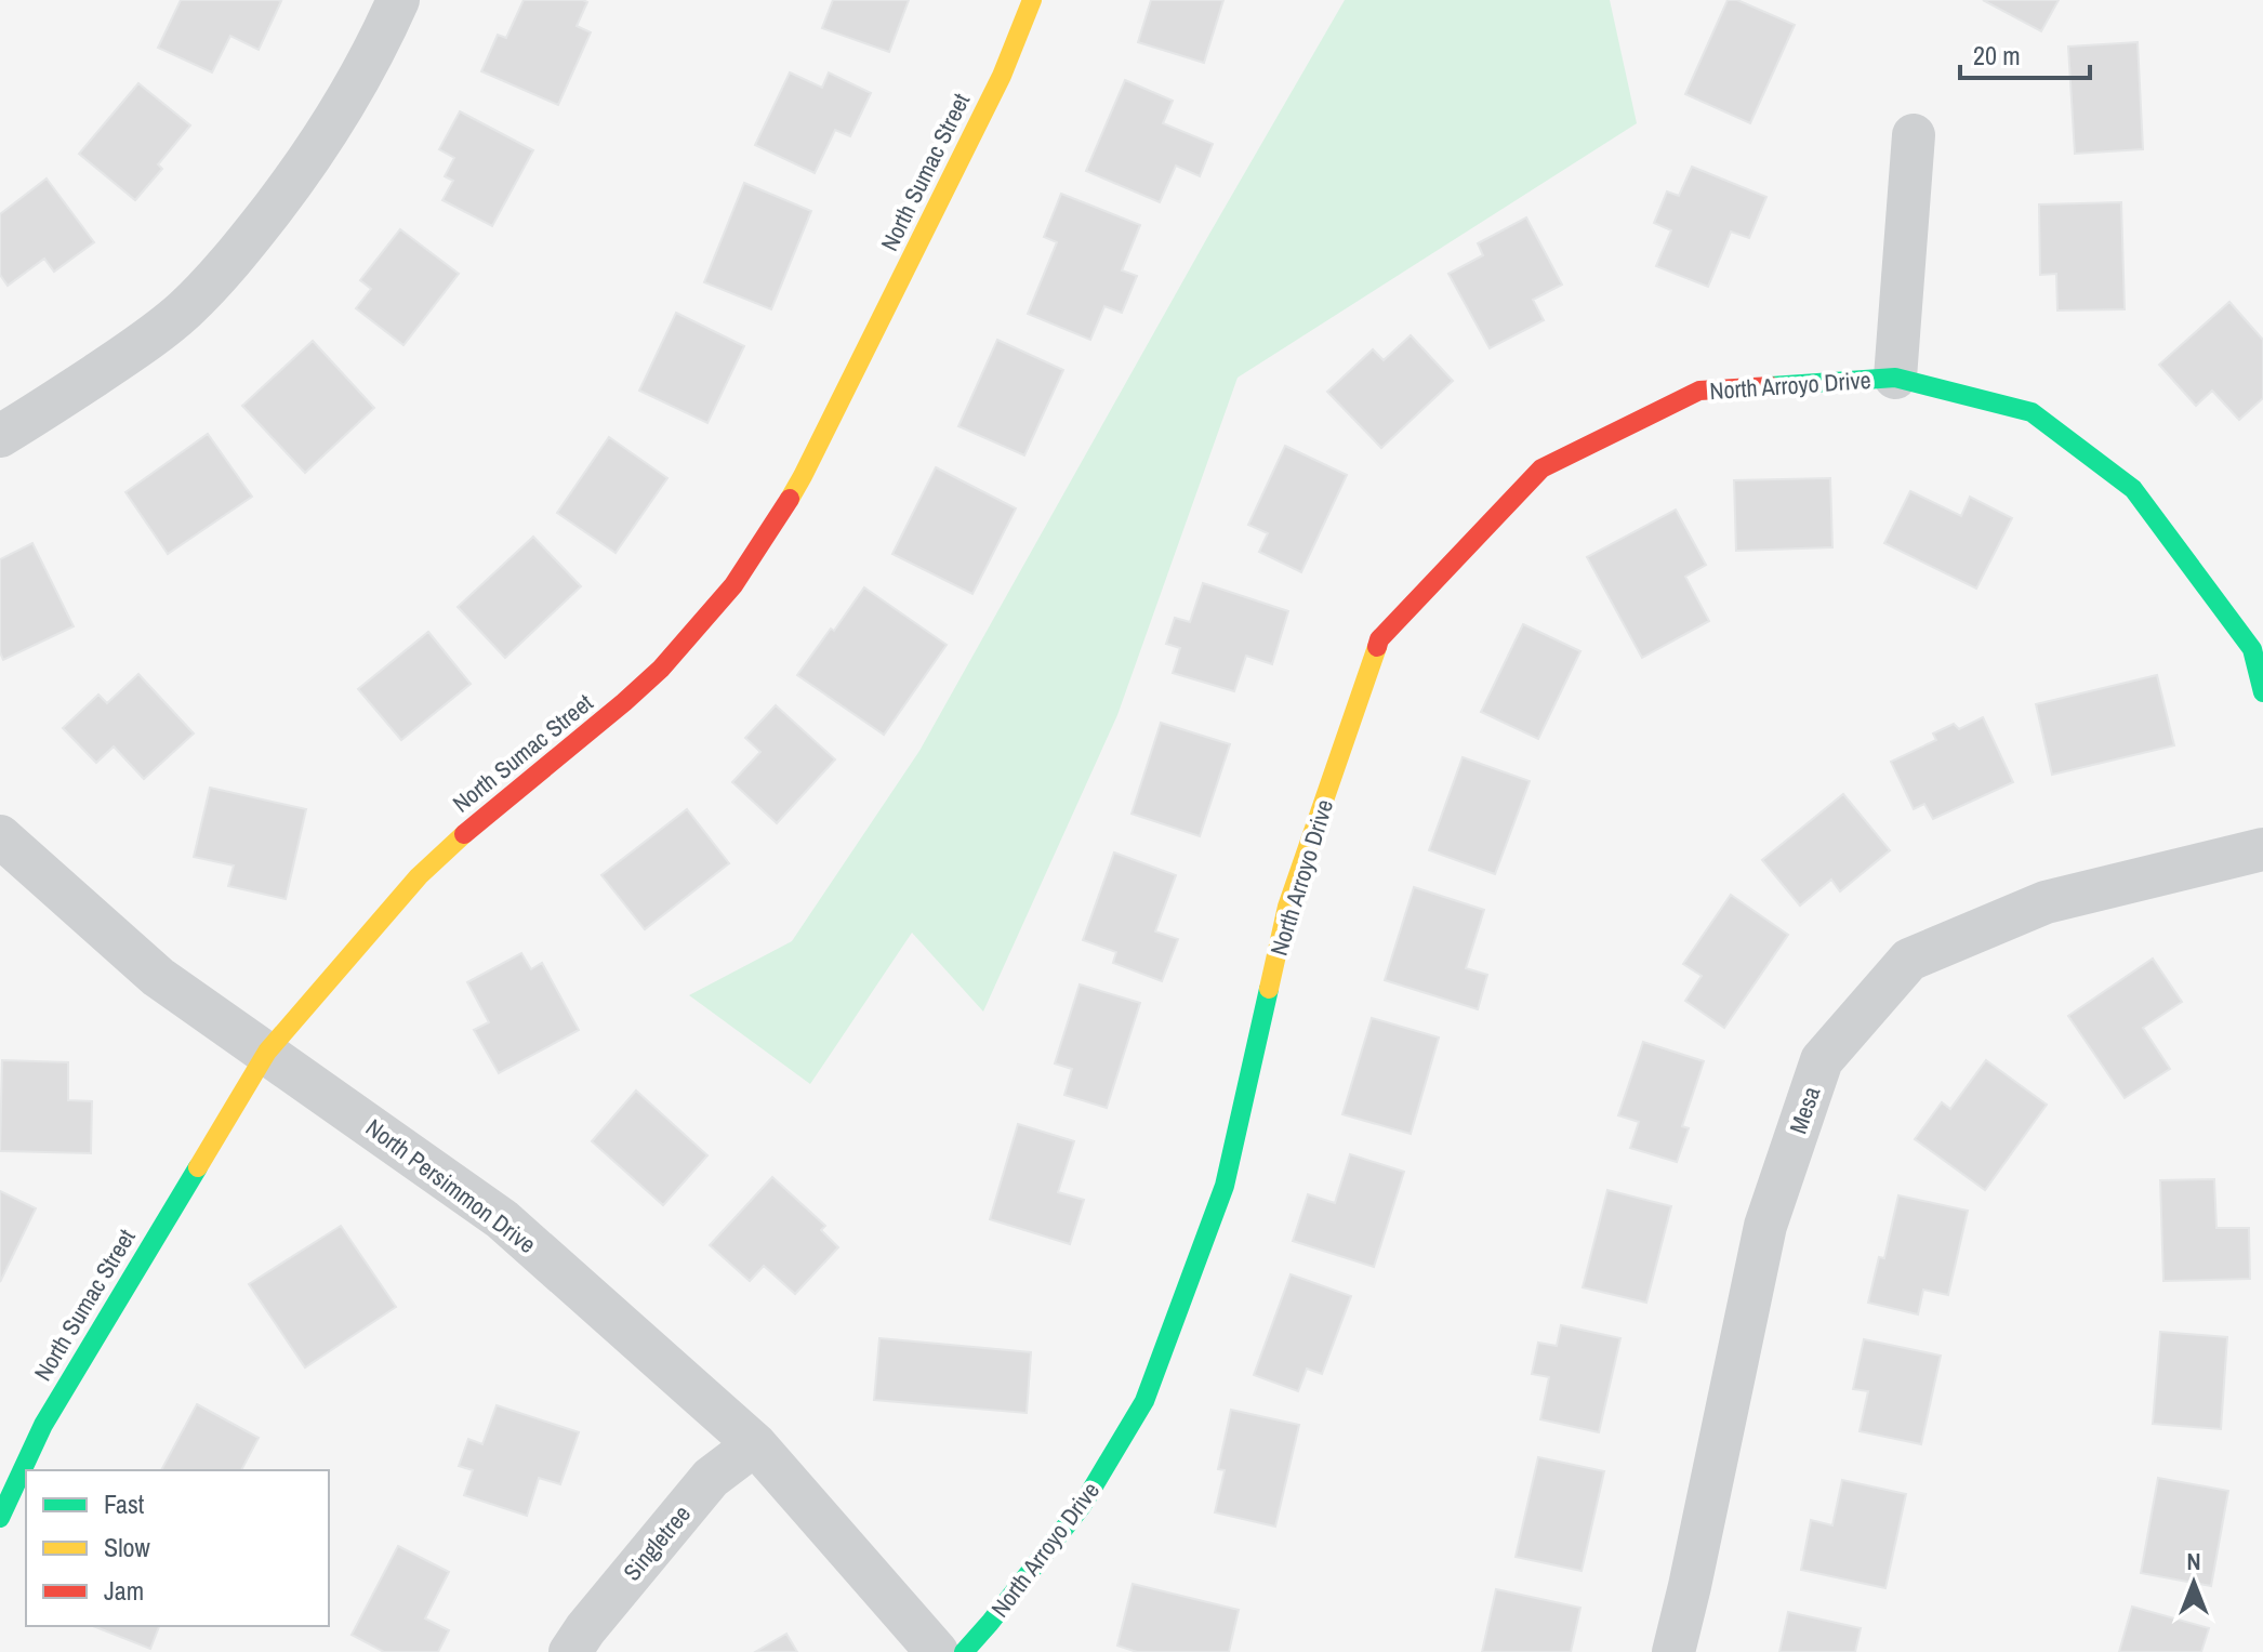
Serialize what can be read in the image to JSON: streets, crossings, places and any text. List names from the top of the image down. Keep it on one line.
{"streets":{"street":["North Sumac Street","North Arroyo Drive","Mesa","North Persimmon Drive","Singletree"]},"crossings":[["North Sumac Street","North Persimmon Drive"],["North Persimmon Drive","Singletree"]],"legend":["Fast","Slow","Jam"],"scale_bar":"20 m","north":"top"}
